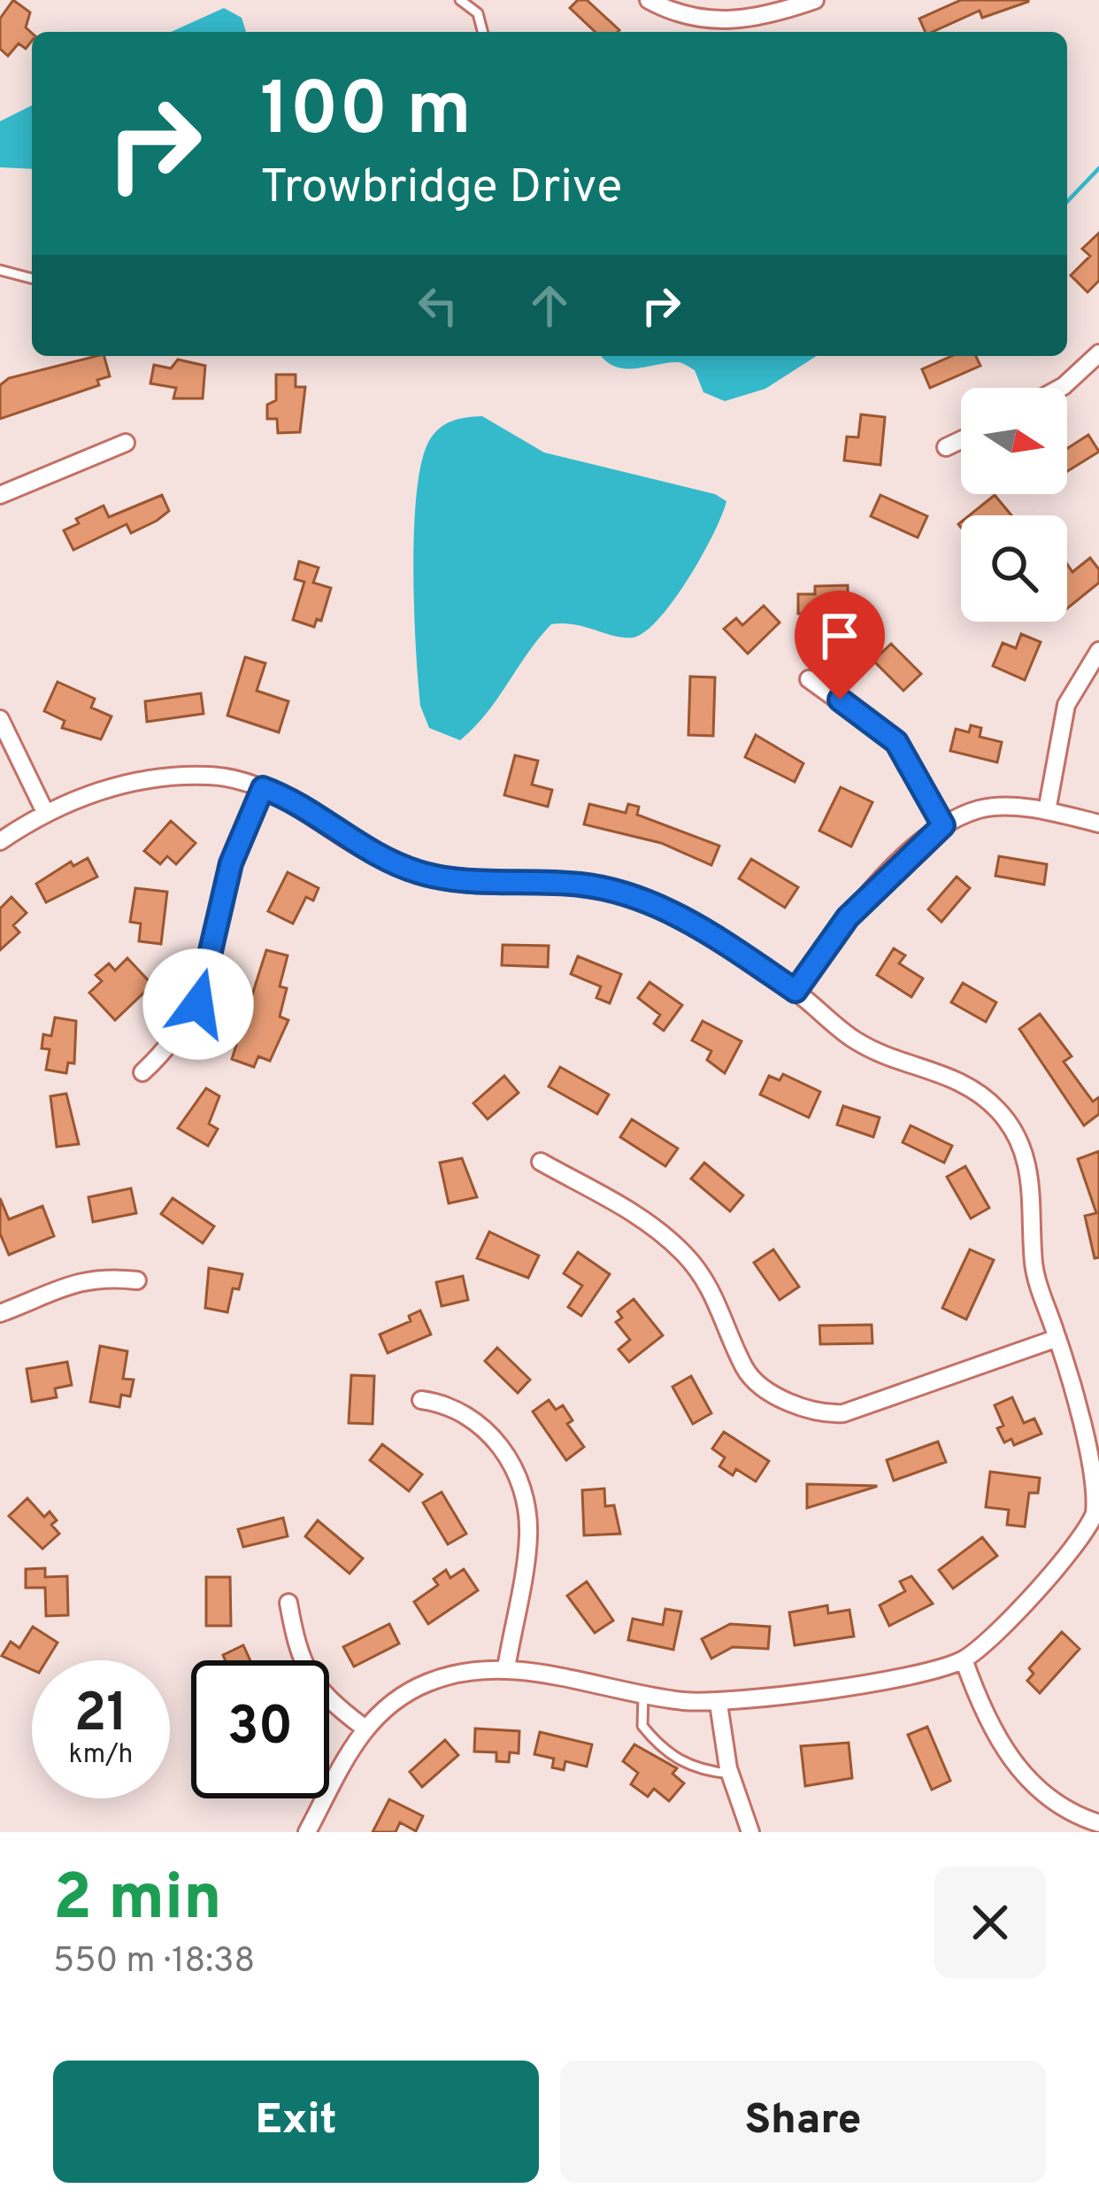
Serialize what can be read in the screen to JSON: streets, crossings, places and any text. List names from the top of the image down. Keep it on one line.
{"north":"right","page":{"turn":["100 m","Trowbridge Drive"],"speed":"21 km/h","limit":"30","heading":["2 min","550 m · 18:38"],"buttons":["Exit","Share"]}}
